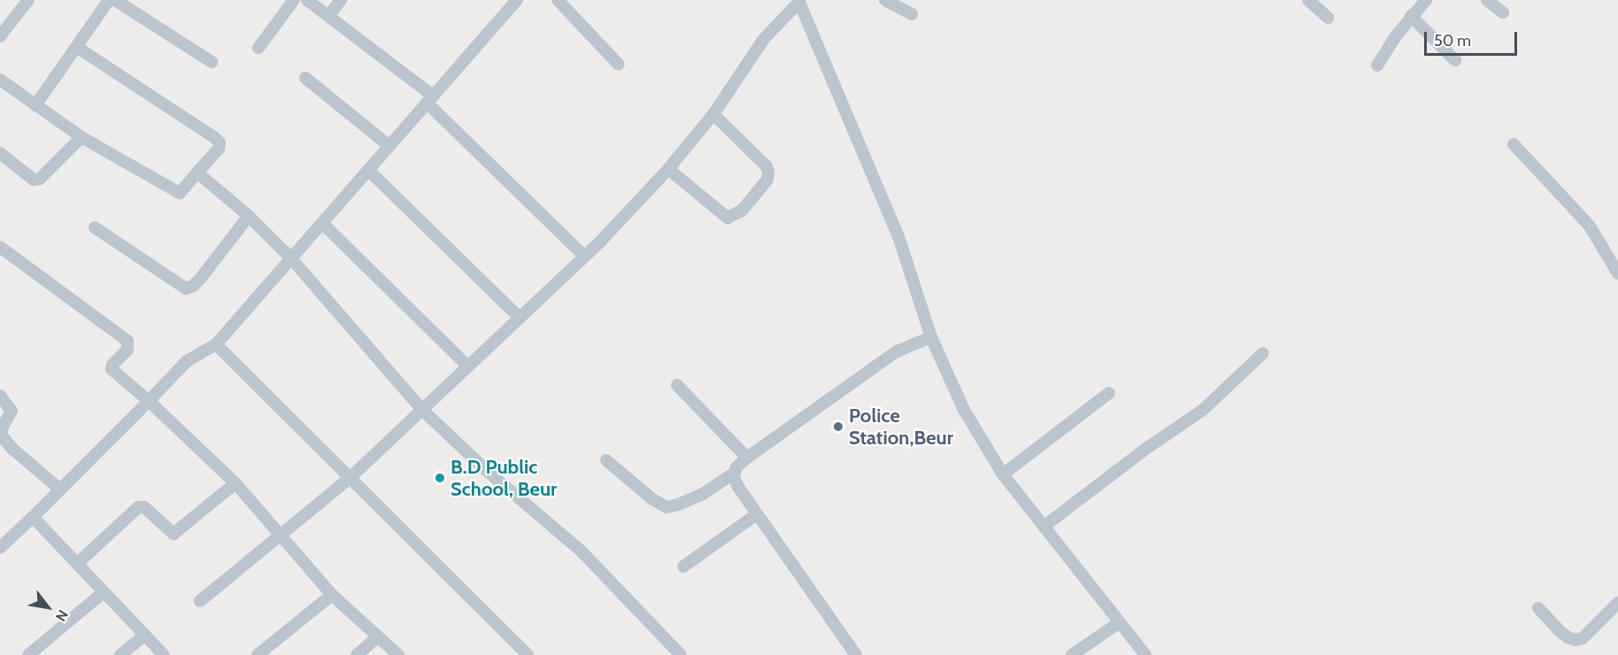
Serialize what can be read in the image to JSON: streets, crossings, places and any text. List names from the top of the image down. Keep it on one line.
{"places":["Police Station,Beur","B.D Public School, Beur"],"scale_bar":"50 m","north":"bottom right"}
